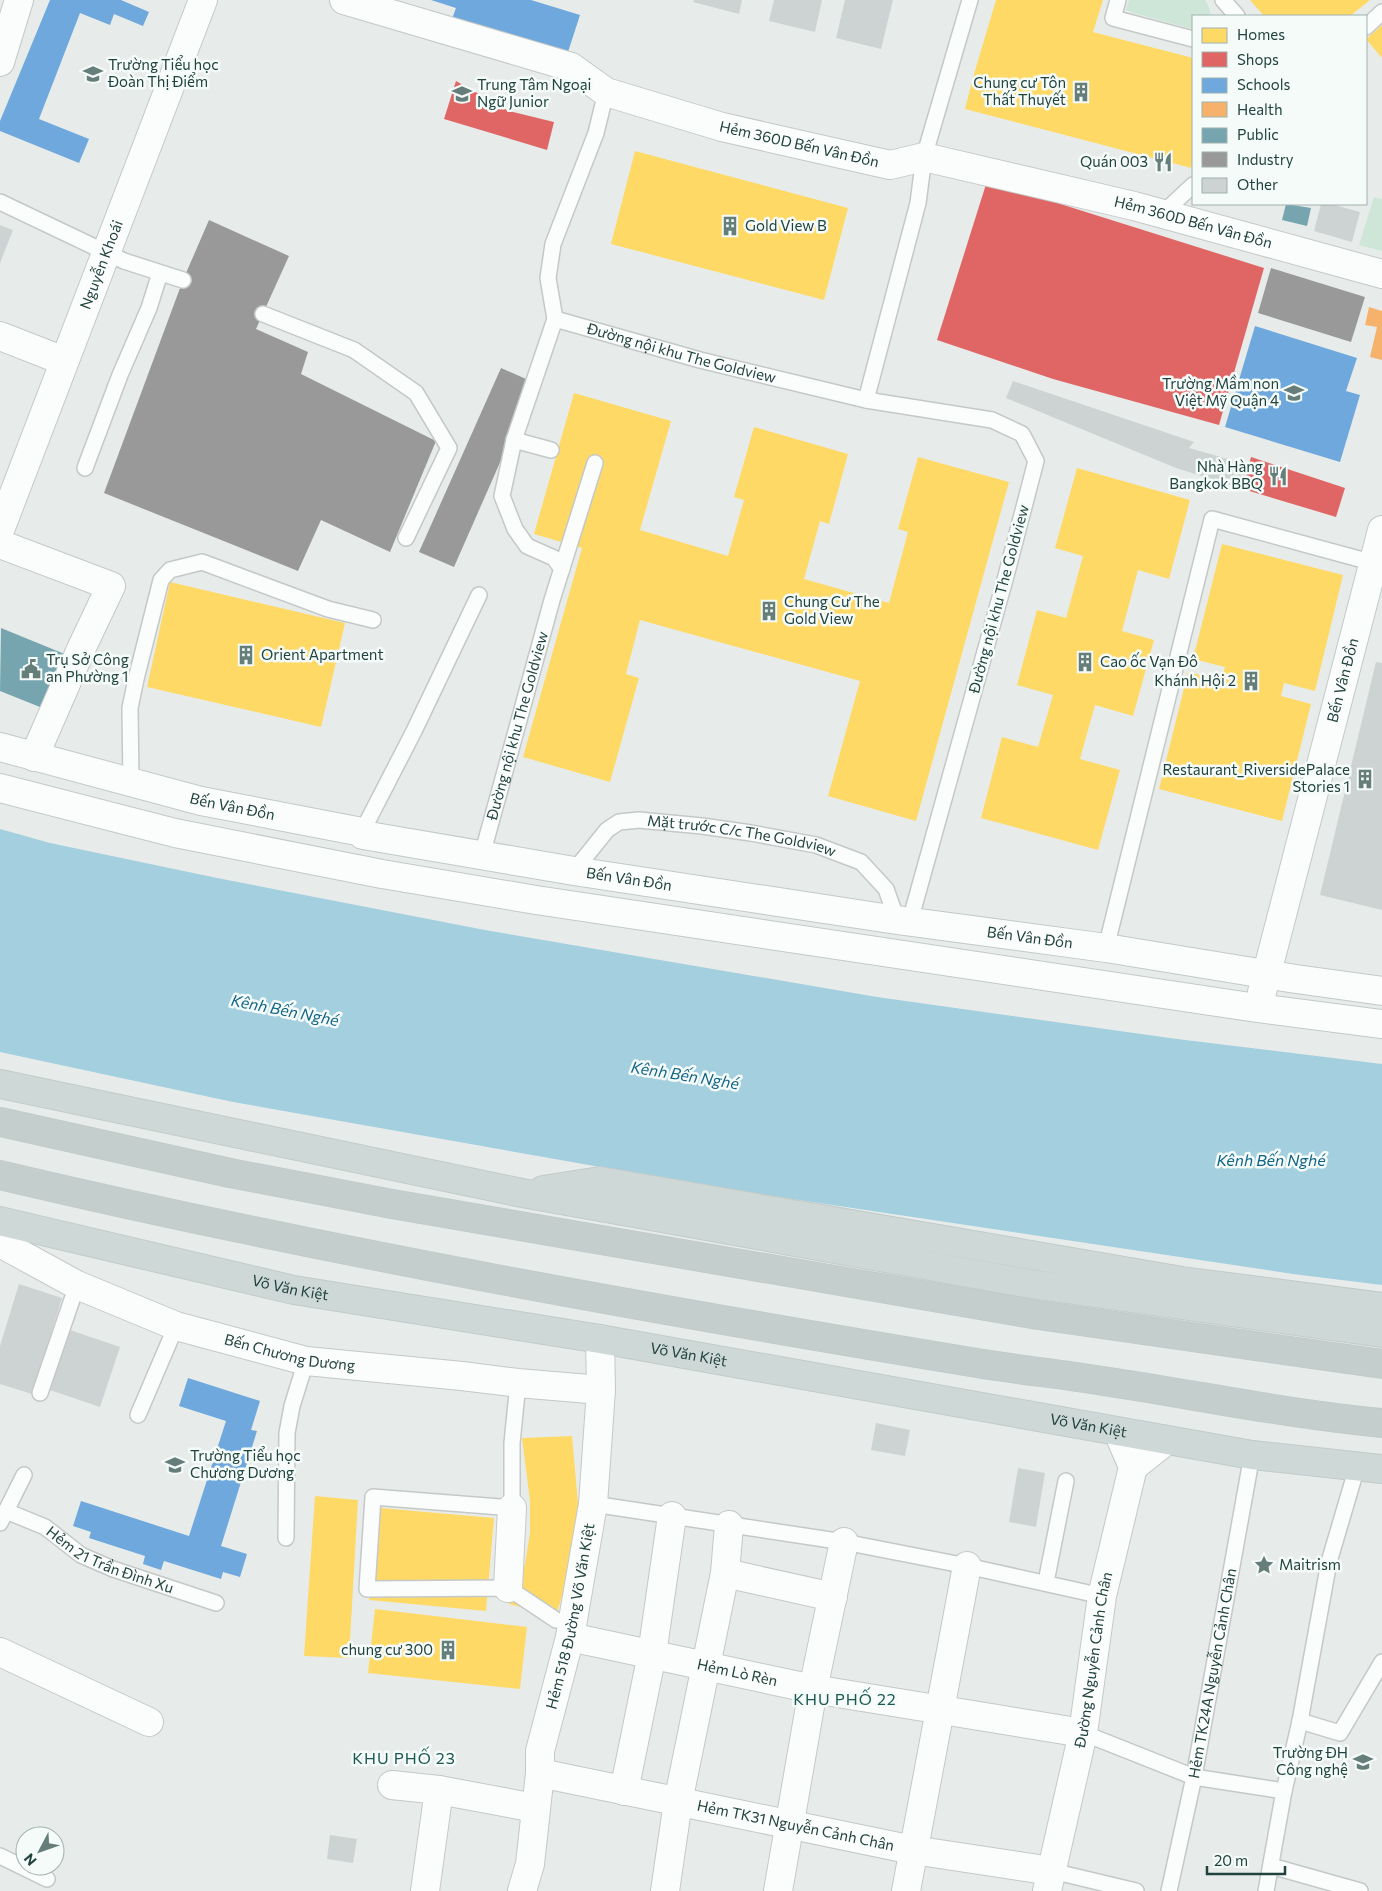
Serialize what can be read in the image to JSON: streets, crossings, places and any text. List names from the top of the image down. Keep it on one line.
{"streets":{"main road":["Võ Văn Kiệt"],"street":["Hẻm 360D Bến Vân Đồn","Nguyễn Khoái","Bến Vân Đồn","Bến Chương Dương","Hẻm 518 Đường Võ Văn Kiệt","Đường Nguyễn Cảnh Chân","Hẻm Lò Rèn","Hẻm TK31 Nguyễn Cảnh Chân"],"lane":["Đường nội khu The Goldview","Mặt trước C/c The Goldview","Hẻm 21 Trần Đình Xu","Hẻm TK24A Nguyễn Cảnh Chân"]},"crossings":[["Đường nội khu The Goldview","Bến Vân Đồn"],["Đường nội khu The Goldview","Mặt trước C/c The Goldview"],["Bến Vân Đồn","Mặt trước C/c The Goldview"],["Võ Văn Kiệt","Hẻm 518 Đường Võ Văn Kiệt"],["Võ Văn Kiệt","Hẻm TK24A Nguyễn Cảnh Chân"],["Bến Chương Dương","Hẻm 518 Đường Võ Văn Kiệt"],["Hẻm 518 Đường Võ Văn Kiệt","Hẻm Lò Rèn"],["Hẻm 518 Đường Võ Văn Kiệt","Hẻm TK31 Nguyễn Cảnh Chân"],["Đường Nguyễn Cảnh Chân","Hẻm Lò Rèn"],["Đường Nguyễn Cảnh Chân","Hẻm TK31 Nguyễn Cảnh Chân"]],"districts":["KHU PHỐ 22","KHU PHỐ 23"],"water":["Kênh Bến Nghé"],"places":{"school or university":["Trường Tiểu học Đoàn Thị Điểm","Trung Tâm Ngoại Ngữ Junior","Trường Mầm non Việt Mỹ Quận 4","Trường Tiểu học Chương Dương","Trường ĐH Công nghệ"],"building":["Chung cư Tôn Thất Thuyết","Gold View B","Chung Cư The Gold View","Orient Apartment","Cao ốc Vạn Đô","Khánh Hội 2","Restaurant_RiversidePalace Stories 1","chung cư 300"],"restaurant":["Quán 003","Nhà Hàng Bangkok BBQ"],"public building":["Trụ Sở Công an Phường 1"],"place":["Maitrism"]},"legend":["Homes","Shops","Schools","Health","Public","Industry","Other"],"scale_bar":"20 m","north":"bottom left"}
